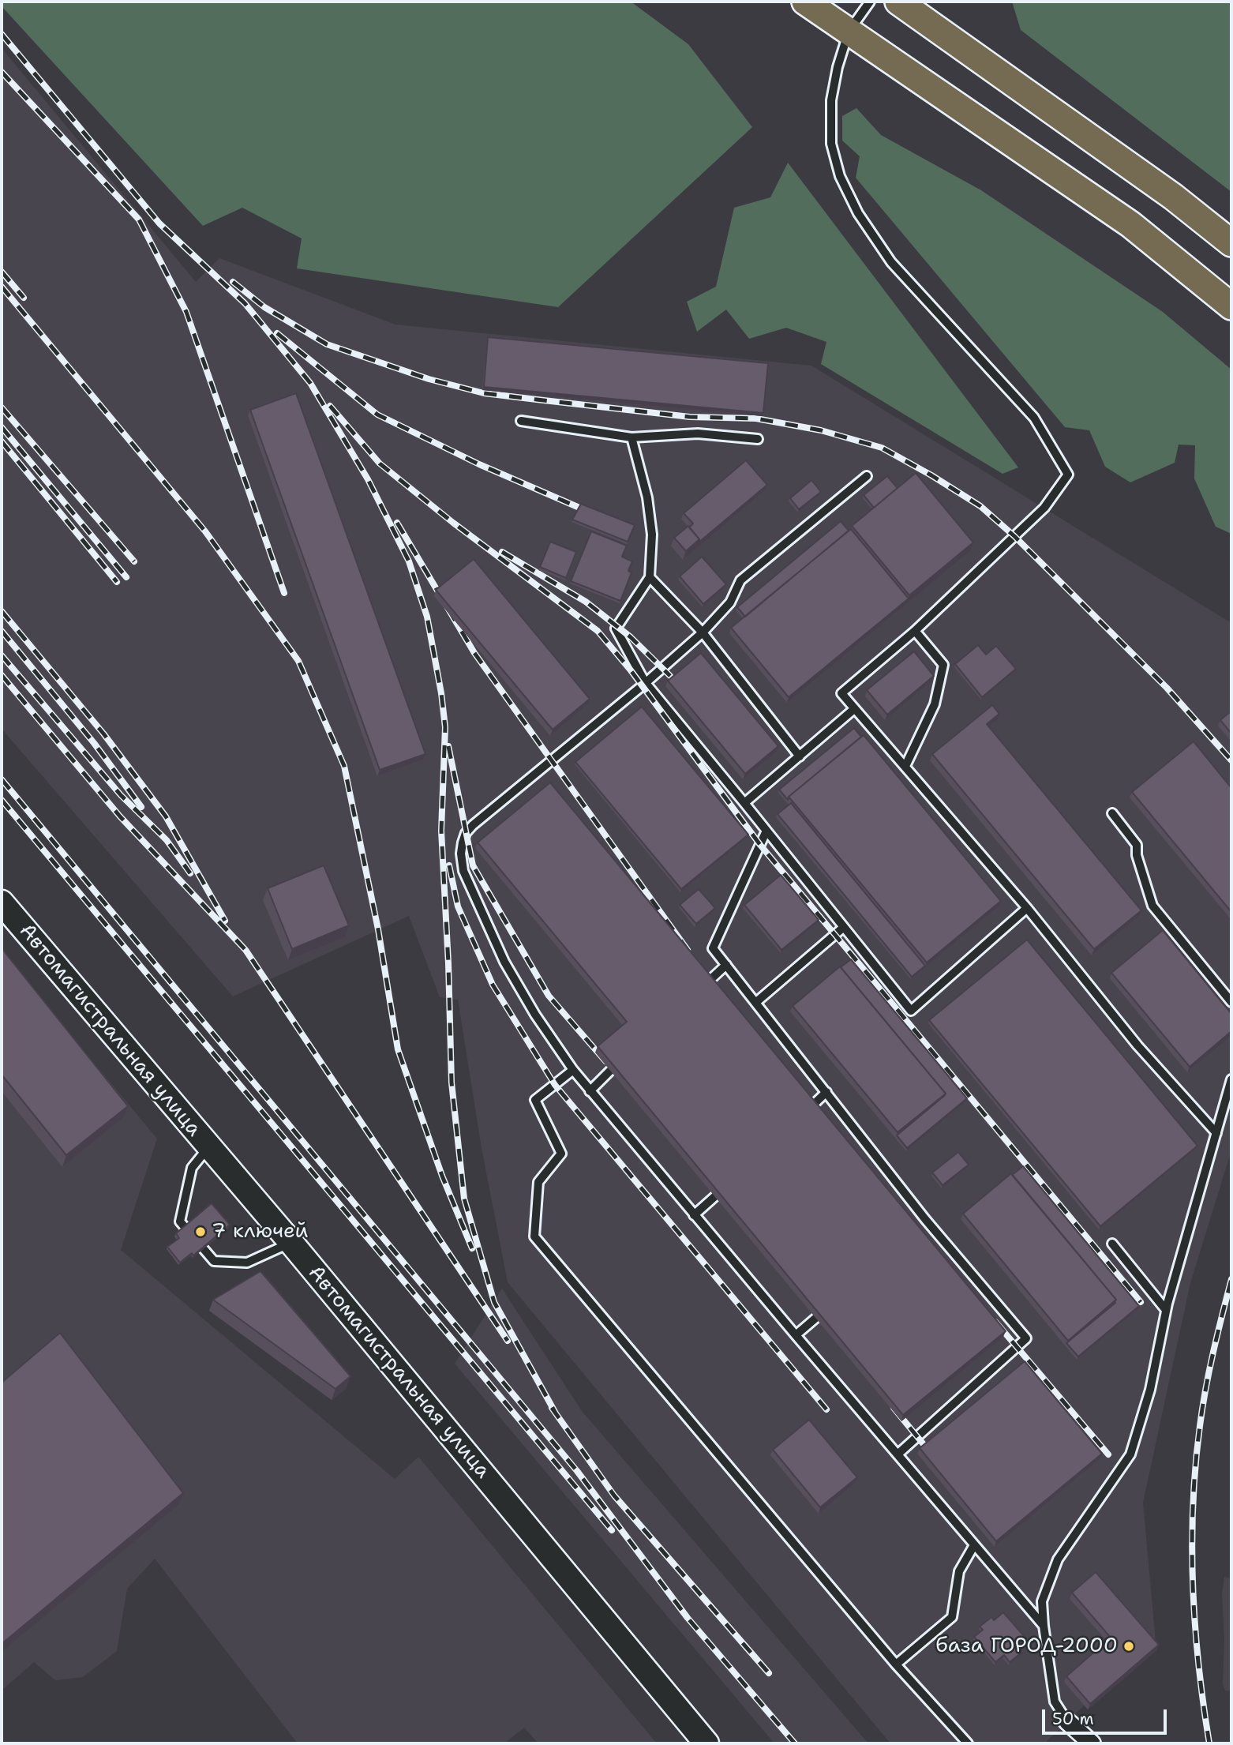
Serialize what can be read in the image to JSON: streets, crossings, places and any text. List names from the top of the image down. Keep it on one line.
{"streets":{"main road":["Автомагистральная улица"]},"places":["7 ключей","база ГОРОД-2000"],"scale_bar":"50 m"}
